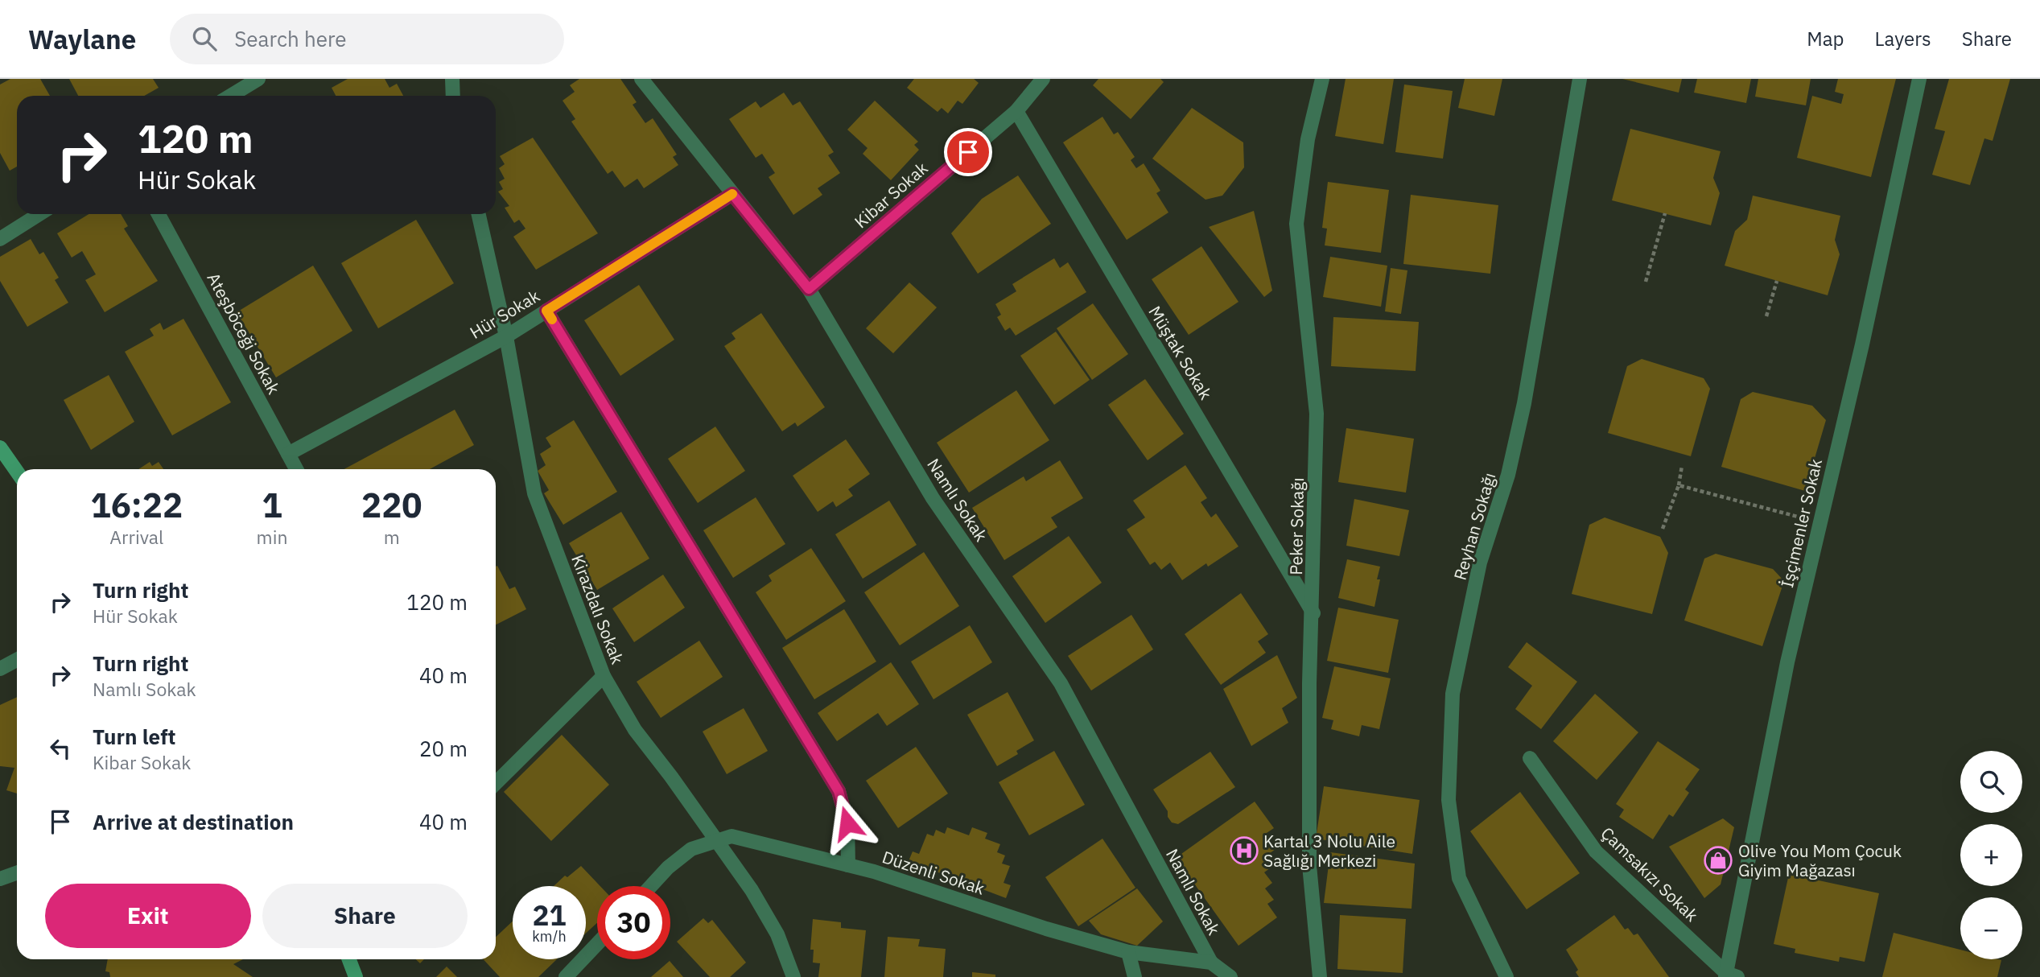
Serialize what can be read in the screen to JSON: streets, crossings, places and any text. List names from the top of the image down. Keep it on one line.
{"streets":{"street":["Kibar Sokak","Hür Sokak","Ateşböceği Sokak","Müştak Sokak","Namlı Sokak","İşçimenler Sokak","Peker Sokağı","Reyhan Sokağı","Kirazdalı Sokak","Düzenli Sokak","Çamsakızı Sokak"]},"crossings":[["Kibar Sokak","Müştak Sokak"],["Kibar Sokak","Namlı Sokak"],["Hür Sokak","Ateşböceği Sokak"],["Hür Sokak","Namlı Sokak"],["Hür Sokak","Kirazdalı Sokak"],["Müştak Sokak","Peker Sokağı"],["Namlı Sokak","Düzenli Sokak"],["İşçimenler Sokak","Çamsakızı Sokak"],["Kirazdalı Sokak","Düzenli Sokak"]],"places":{"hospital":["Kartal 3 Nolu Aile Sağlığı Merkezi"],"shop":["Olive You Mom Çocuk Giyim Mağazası"]},"page":{"header":"Waylane","search":"Search here","nav":["Map","Layers","Share"],"turn":["120 m","Hür Sokak"],"eta":["16:22","Arrival","1","min","220","m"],"list":[{"name":"Turn right","note":"Hür Sokak","value":"120 m"},{"name":"Turn right","note":"Namlı Sokak","value":"40 m"},{"name":"Turn left","note":"Kibar Sokak","value":"20 m"},{"name":"Arrive at destination","value":"40 m"}],"map_buttons":["+","−"],"buttons":["Exit","Share"],"speed":"21 km/h","limit":"30"}}
